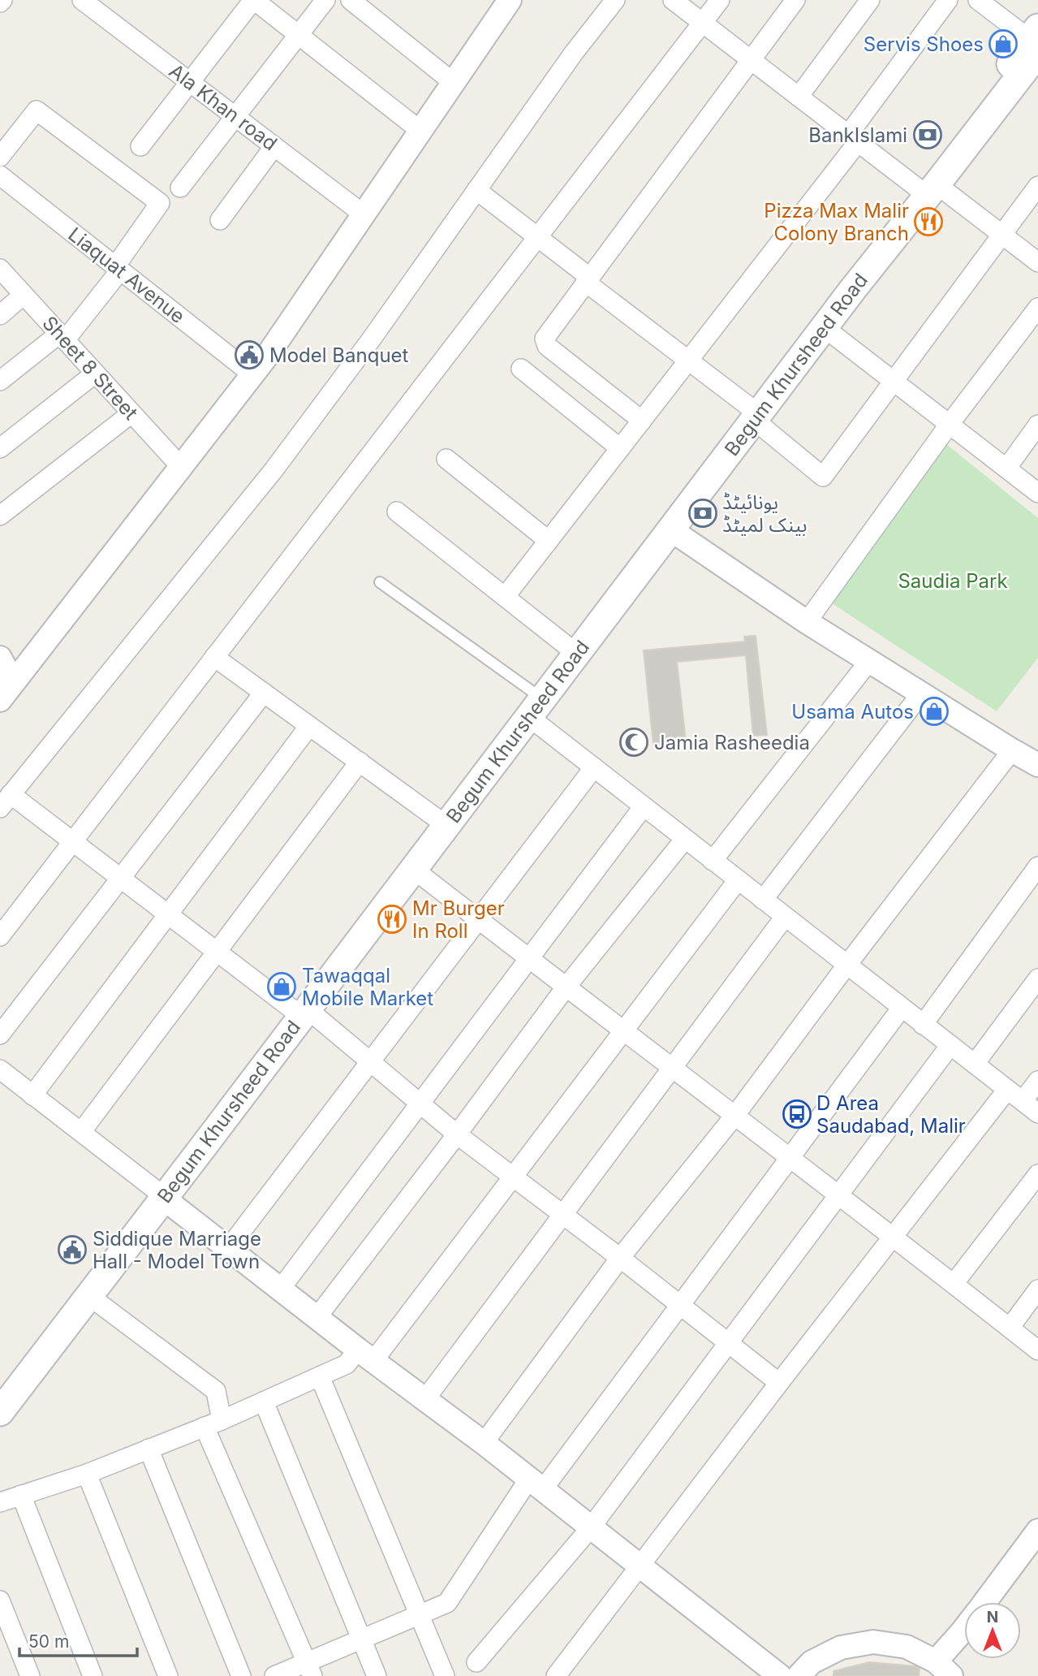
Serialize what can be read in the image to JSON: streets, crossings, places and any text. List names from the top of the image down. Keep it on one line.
{"streets":{"main road":["Begum Khursheed Road"],"street":["Ala Khan road","Liaquat Avenue","Sheet 8 Street"]},"parks":["Saudia Park"],"places":{"shop":["Servis Shoes","Usama Autos","Tawaqqal Mobile Market"],"bank":["BankIslami","یونائیٹڈ بینک لمیٹڈ"],"restaurant":["Pizza Max Malir Colony Branch","Mr Burger In Roll"],"public building":["Model Banquet","Siddique Marriage Hall - Model Town"],"mosque":["Jamia Rasheedia"],"bus stop":["D Area Saudabad, Malir"]},"scale_bar":"50 m","north":"top"}
